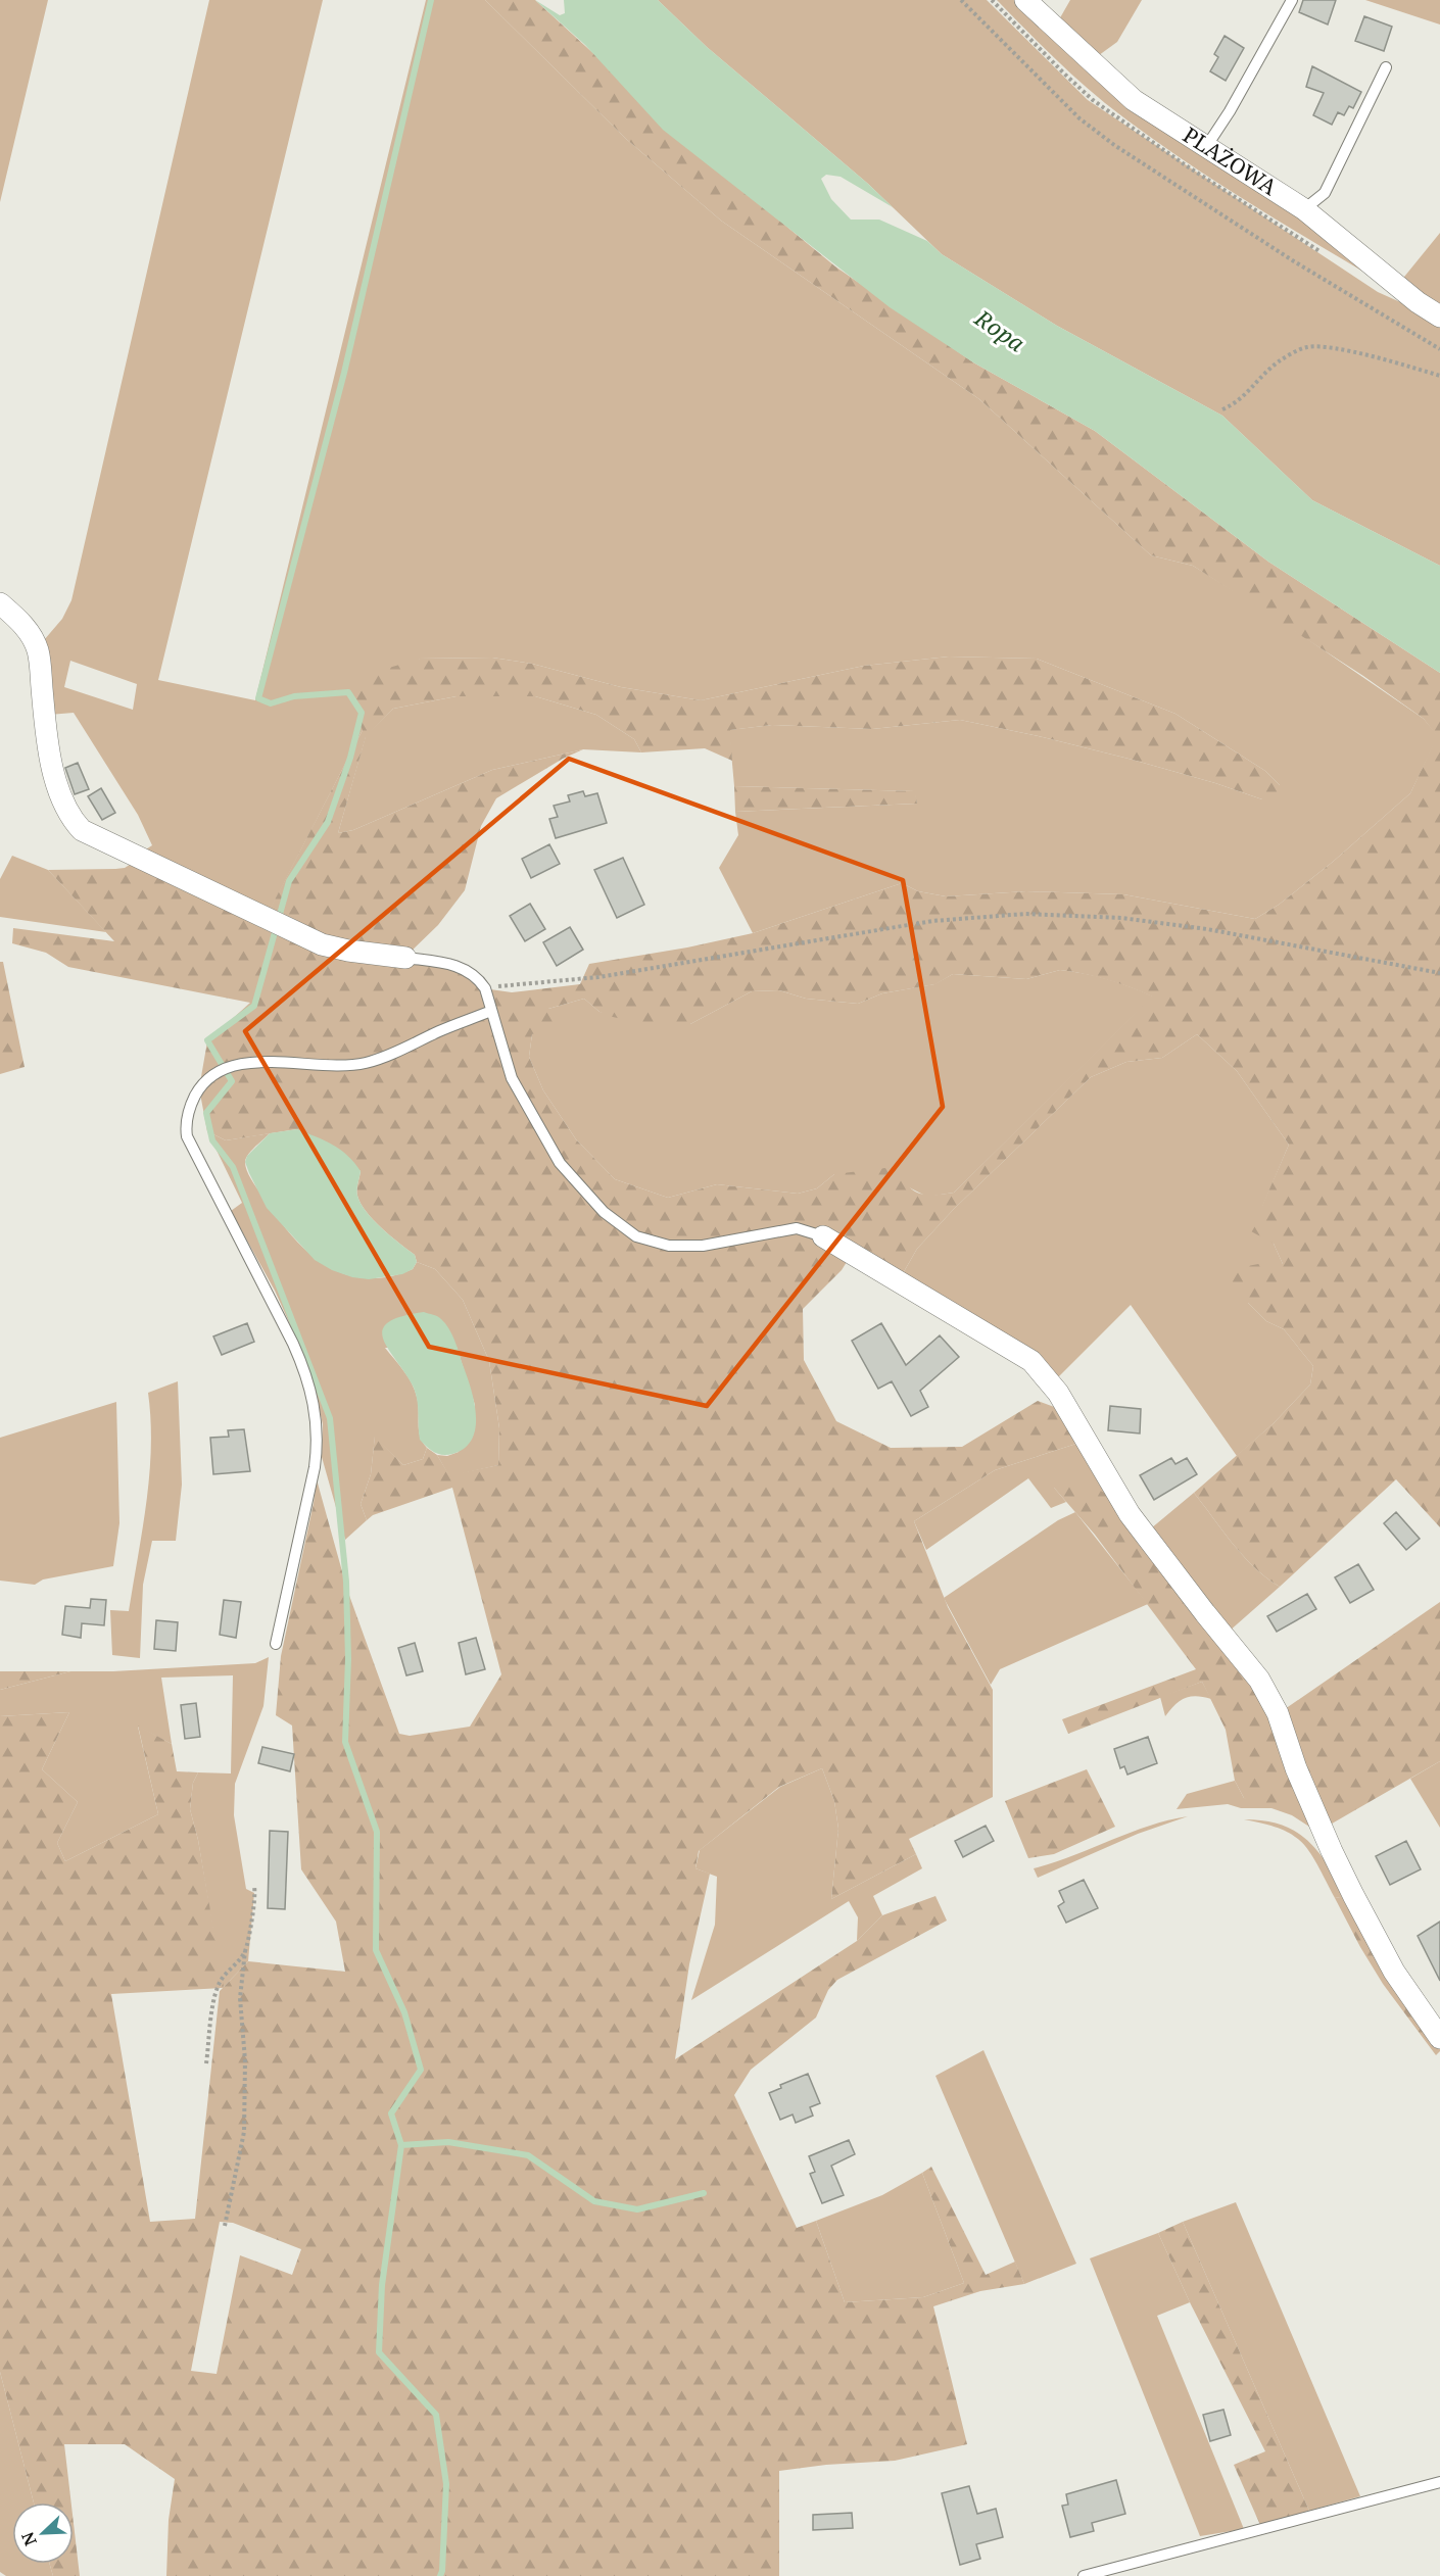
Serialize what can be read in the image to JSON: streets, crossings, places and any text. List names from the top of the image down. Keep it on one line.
{"streets":{"street":["PLAŻOWA"]},"water":["Ropa"],"north":"bottom left"}
